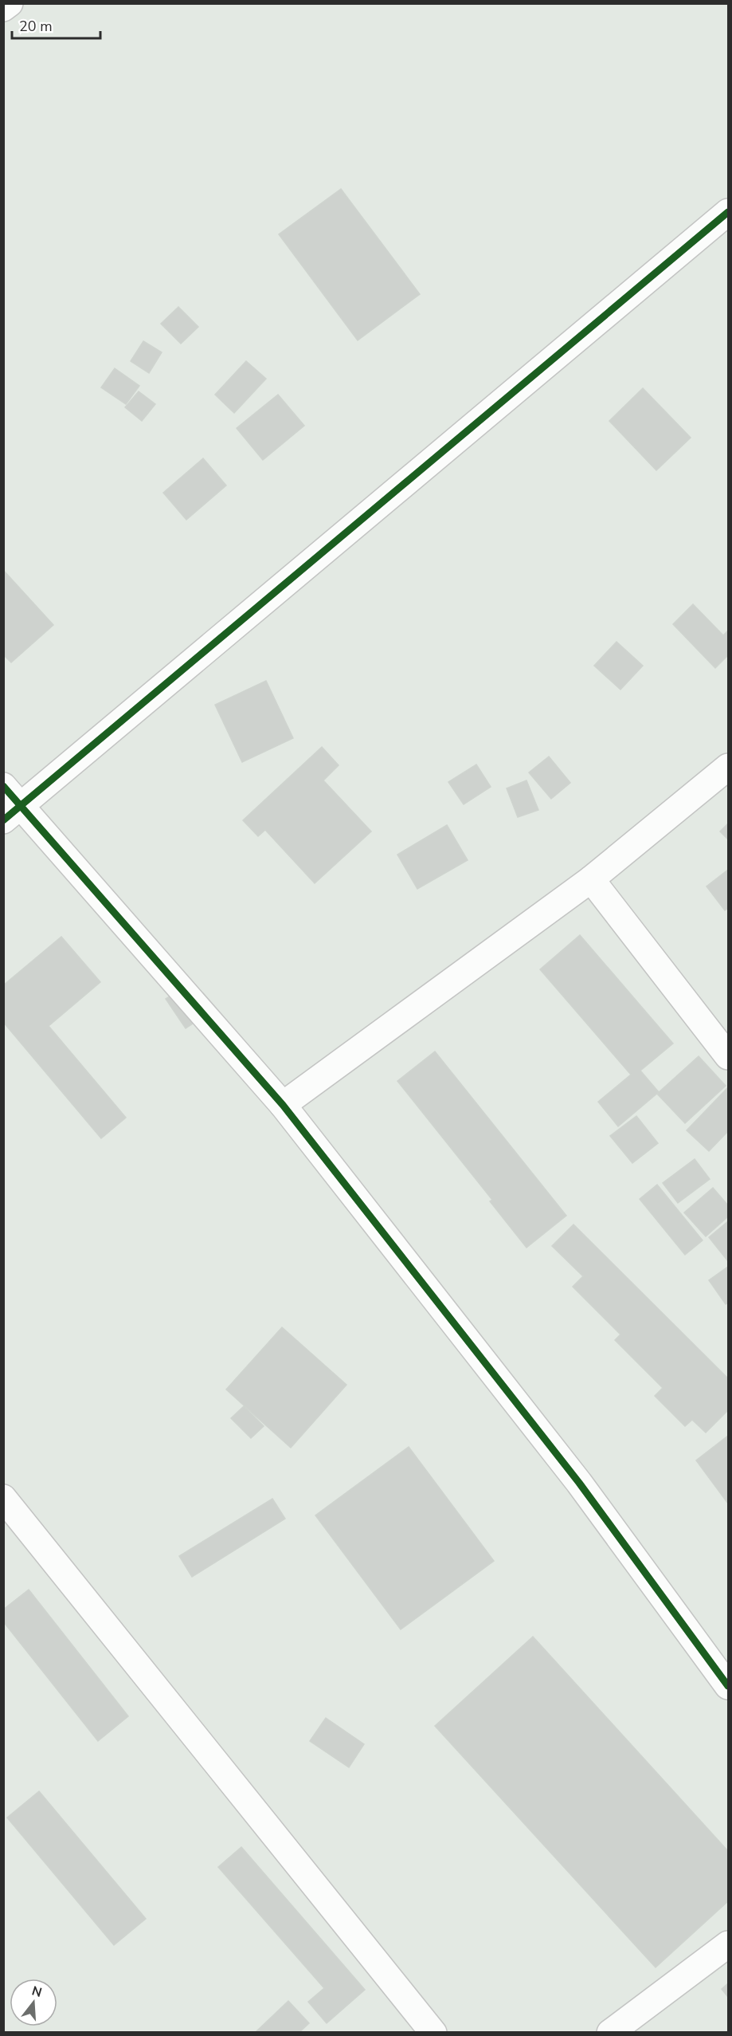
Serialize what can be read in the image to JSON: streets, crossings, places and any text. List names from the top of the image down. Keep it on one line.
{"scale_bar":"20 m","north":"top"}
